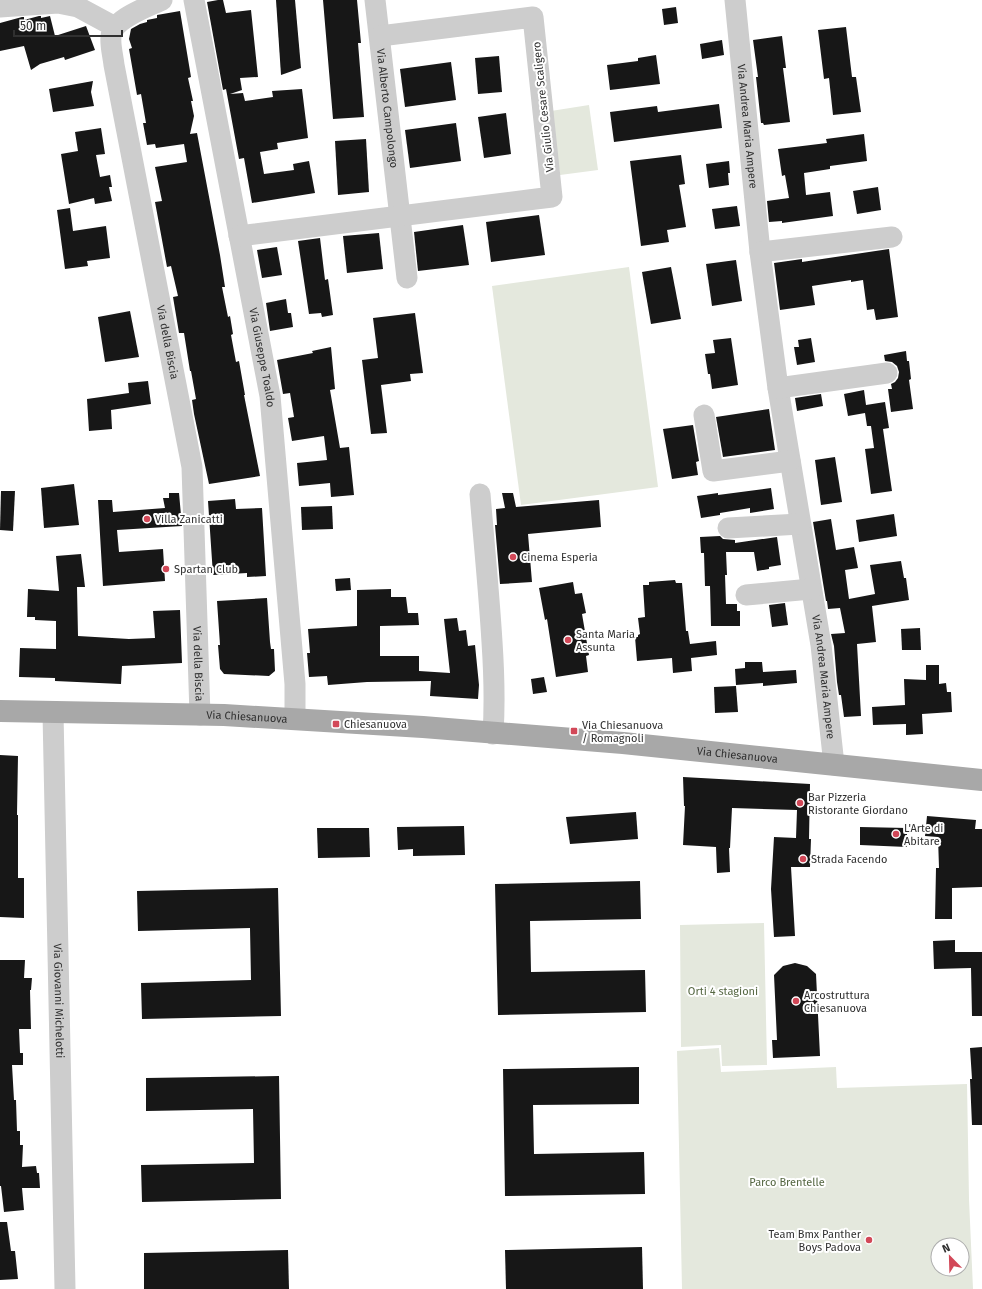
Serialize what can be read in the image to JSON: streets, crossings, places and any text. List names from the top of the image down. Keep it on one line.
{"streets":{"main road":["Via Chiesanuova"],"street":["Via Giulio Cesare Scaligero","Via Alberto Campolongo","Via Andrea Maria Ampere","Via della Biscia","Via Giuseppe Toaldo","Via Giovanni Michelotti"]},"crossings":[["Via Giulio Cesare Scaligero","Via Alberto Campolongo"],["Via Giulio Cesare Scaligero","Via Giuseppe Toaldo"],["Via Andrea Maria Ampere","Via Chiesanuova"],["Via della Biscia","Via Chiesanuova"],["Via Giuseppe Toaldo","Via Chiesanuova"],["Via Chiesanuova","Via Giovanni Michelotti"]],"parks":["Orti 4 stagioni","Parco Brentelle"],"places":{"other":["Villa Zanicatti","Cinema Esperia","Spartan Club","Santa Maria Assunta","Bar Pizzeria Ristorante Giordano","L'Arte di Abitare","Strada Facendo","Arcostruttura Chiesanuova","Team Bmx Panther Boys Padova"],"transit":["Chiesanuova","Via Chiesanuova / Romagnoli"]},"scale_bar":"50 m","north":"top left"}
